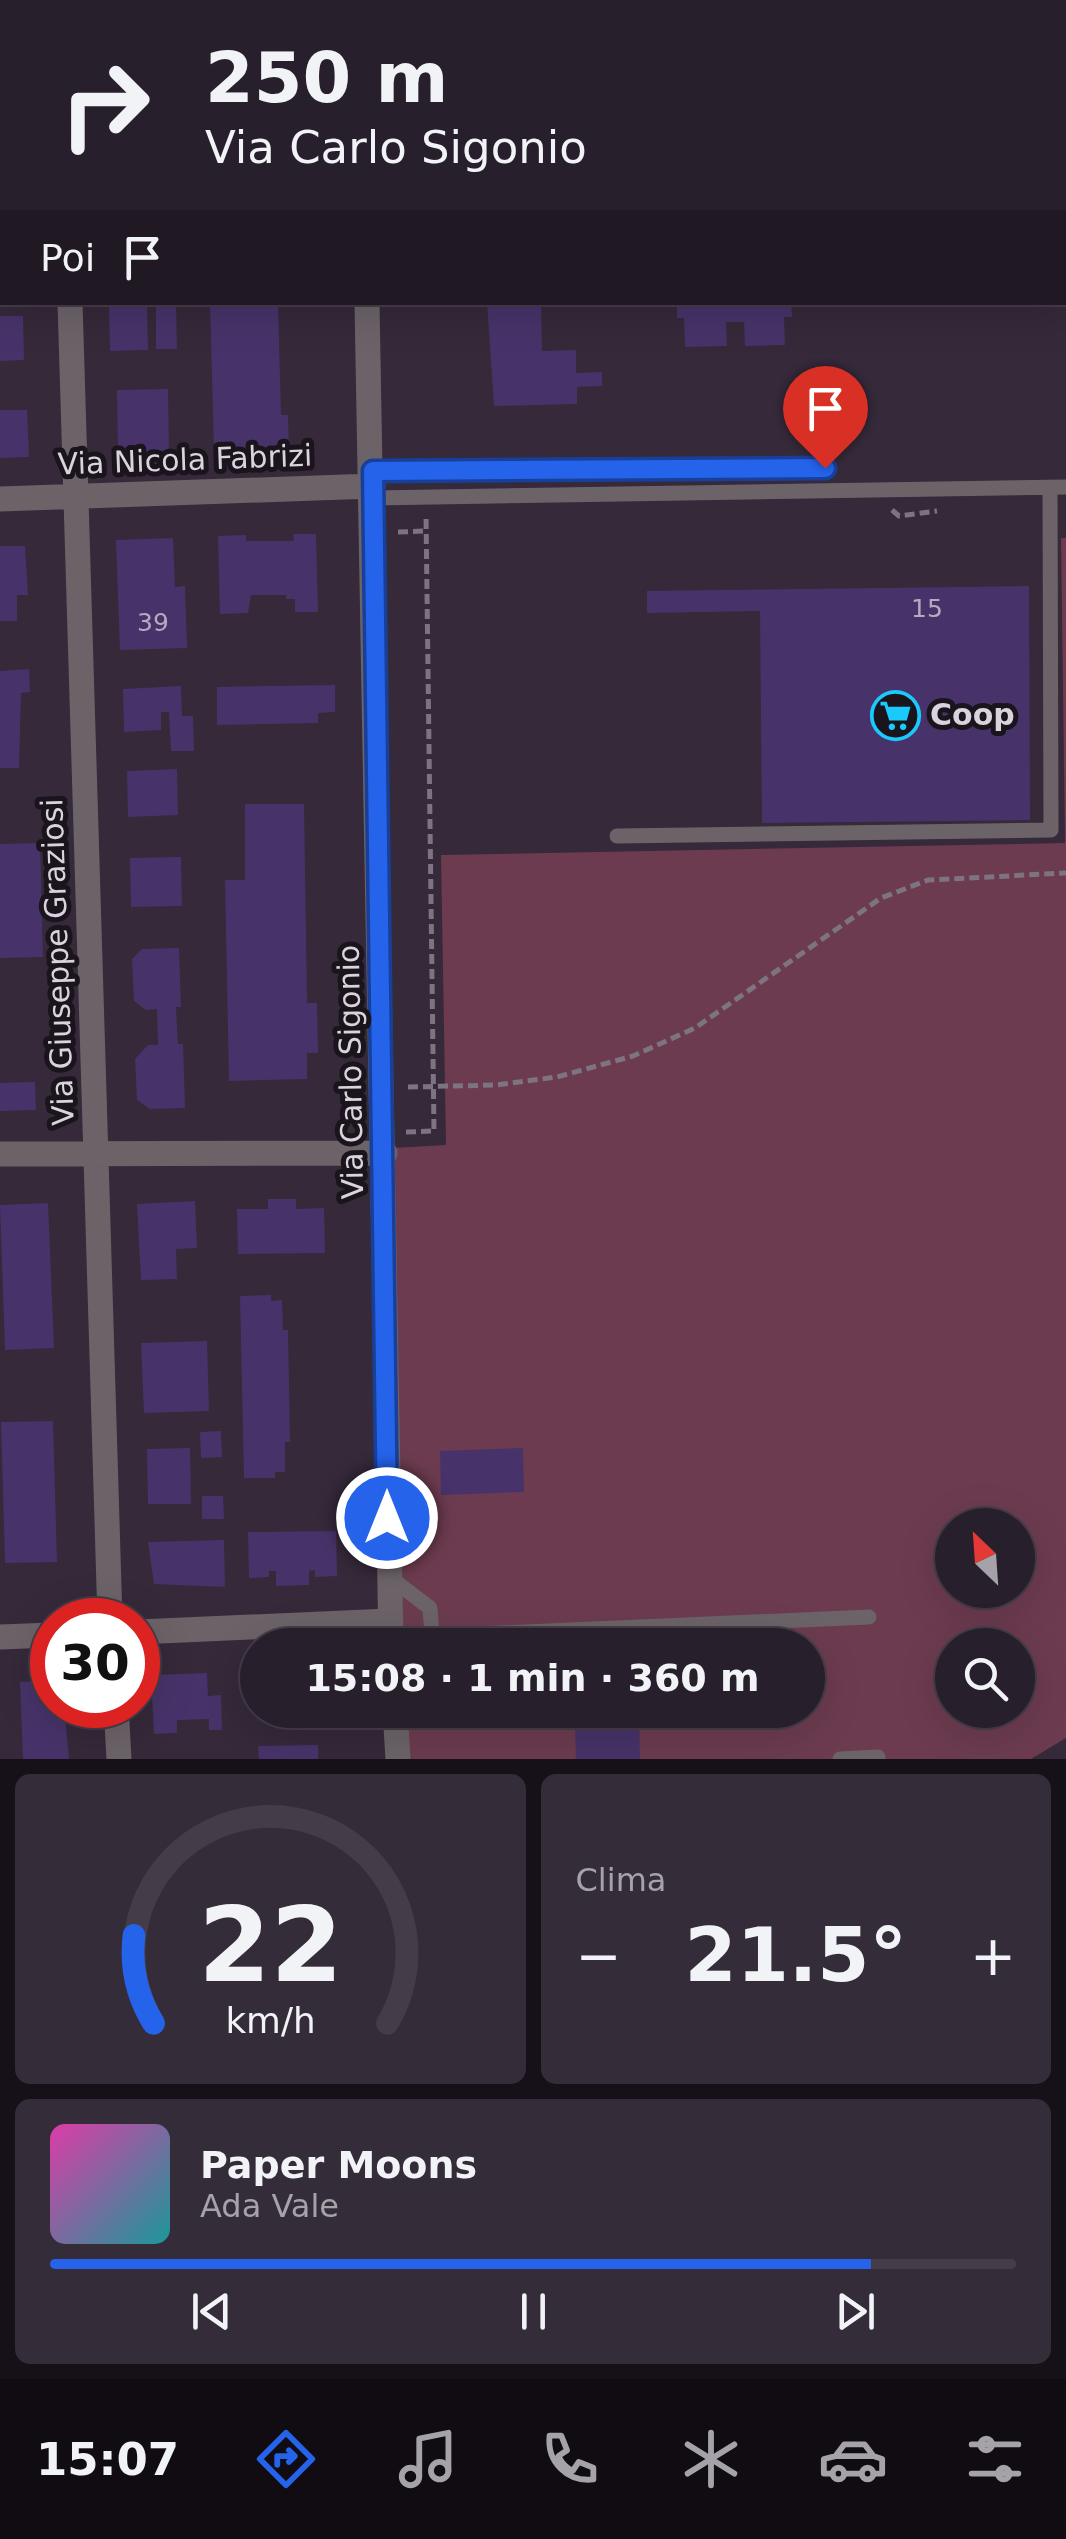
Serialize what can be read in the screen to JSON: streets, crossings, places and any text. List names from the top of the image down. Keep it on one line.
{"streets":{"street":["Via Nicola Fabrizi","Via Giuseppe Graziosi","Via Carlo Sigonio"]},"crossings":[["Via Nicola Fabrizi","Via Giuseppe Graziosi"],["Via Nicola Fabrizi","Via Carlo Sigonio"]],"places":{"supermarket":["Coop"]},"house_numbers":["15","39"],"north":"top left","page":{"turn":["250 m","Via Carlo Sigonio"],"then":"Poi","limit":"30","trip":"15:08 · 1 min · 360 m","tile":"Clima","heat":["−","21.5°","+"],"song":["Paper Moons","Ada Vale"],"tabs":"15:07","gauge":["22","km/h"]}}
